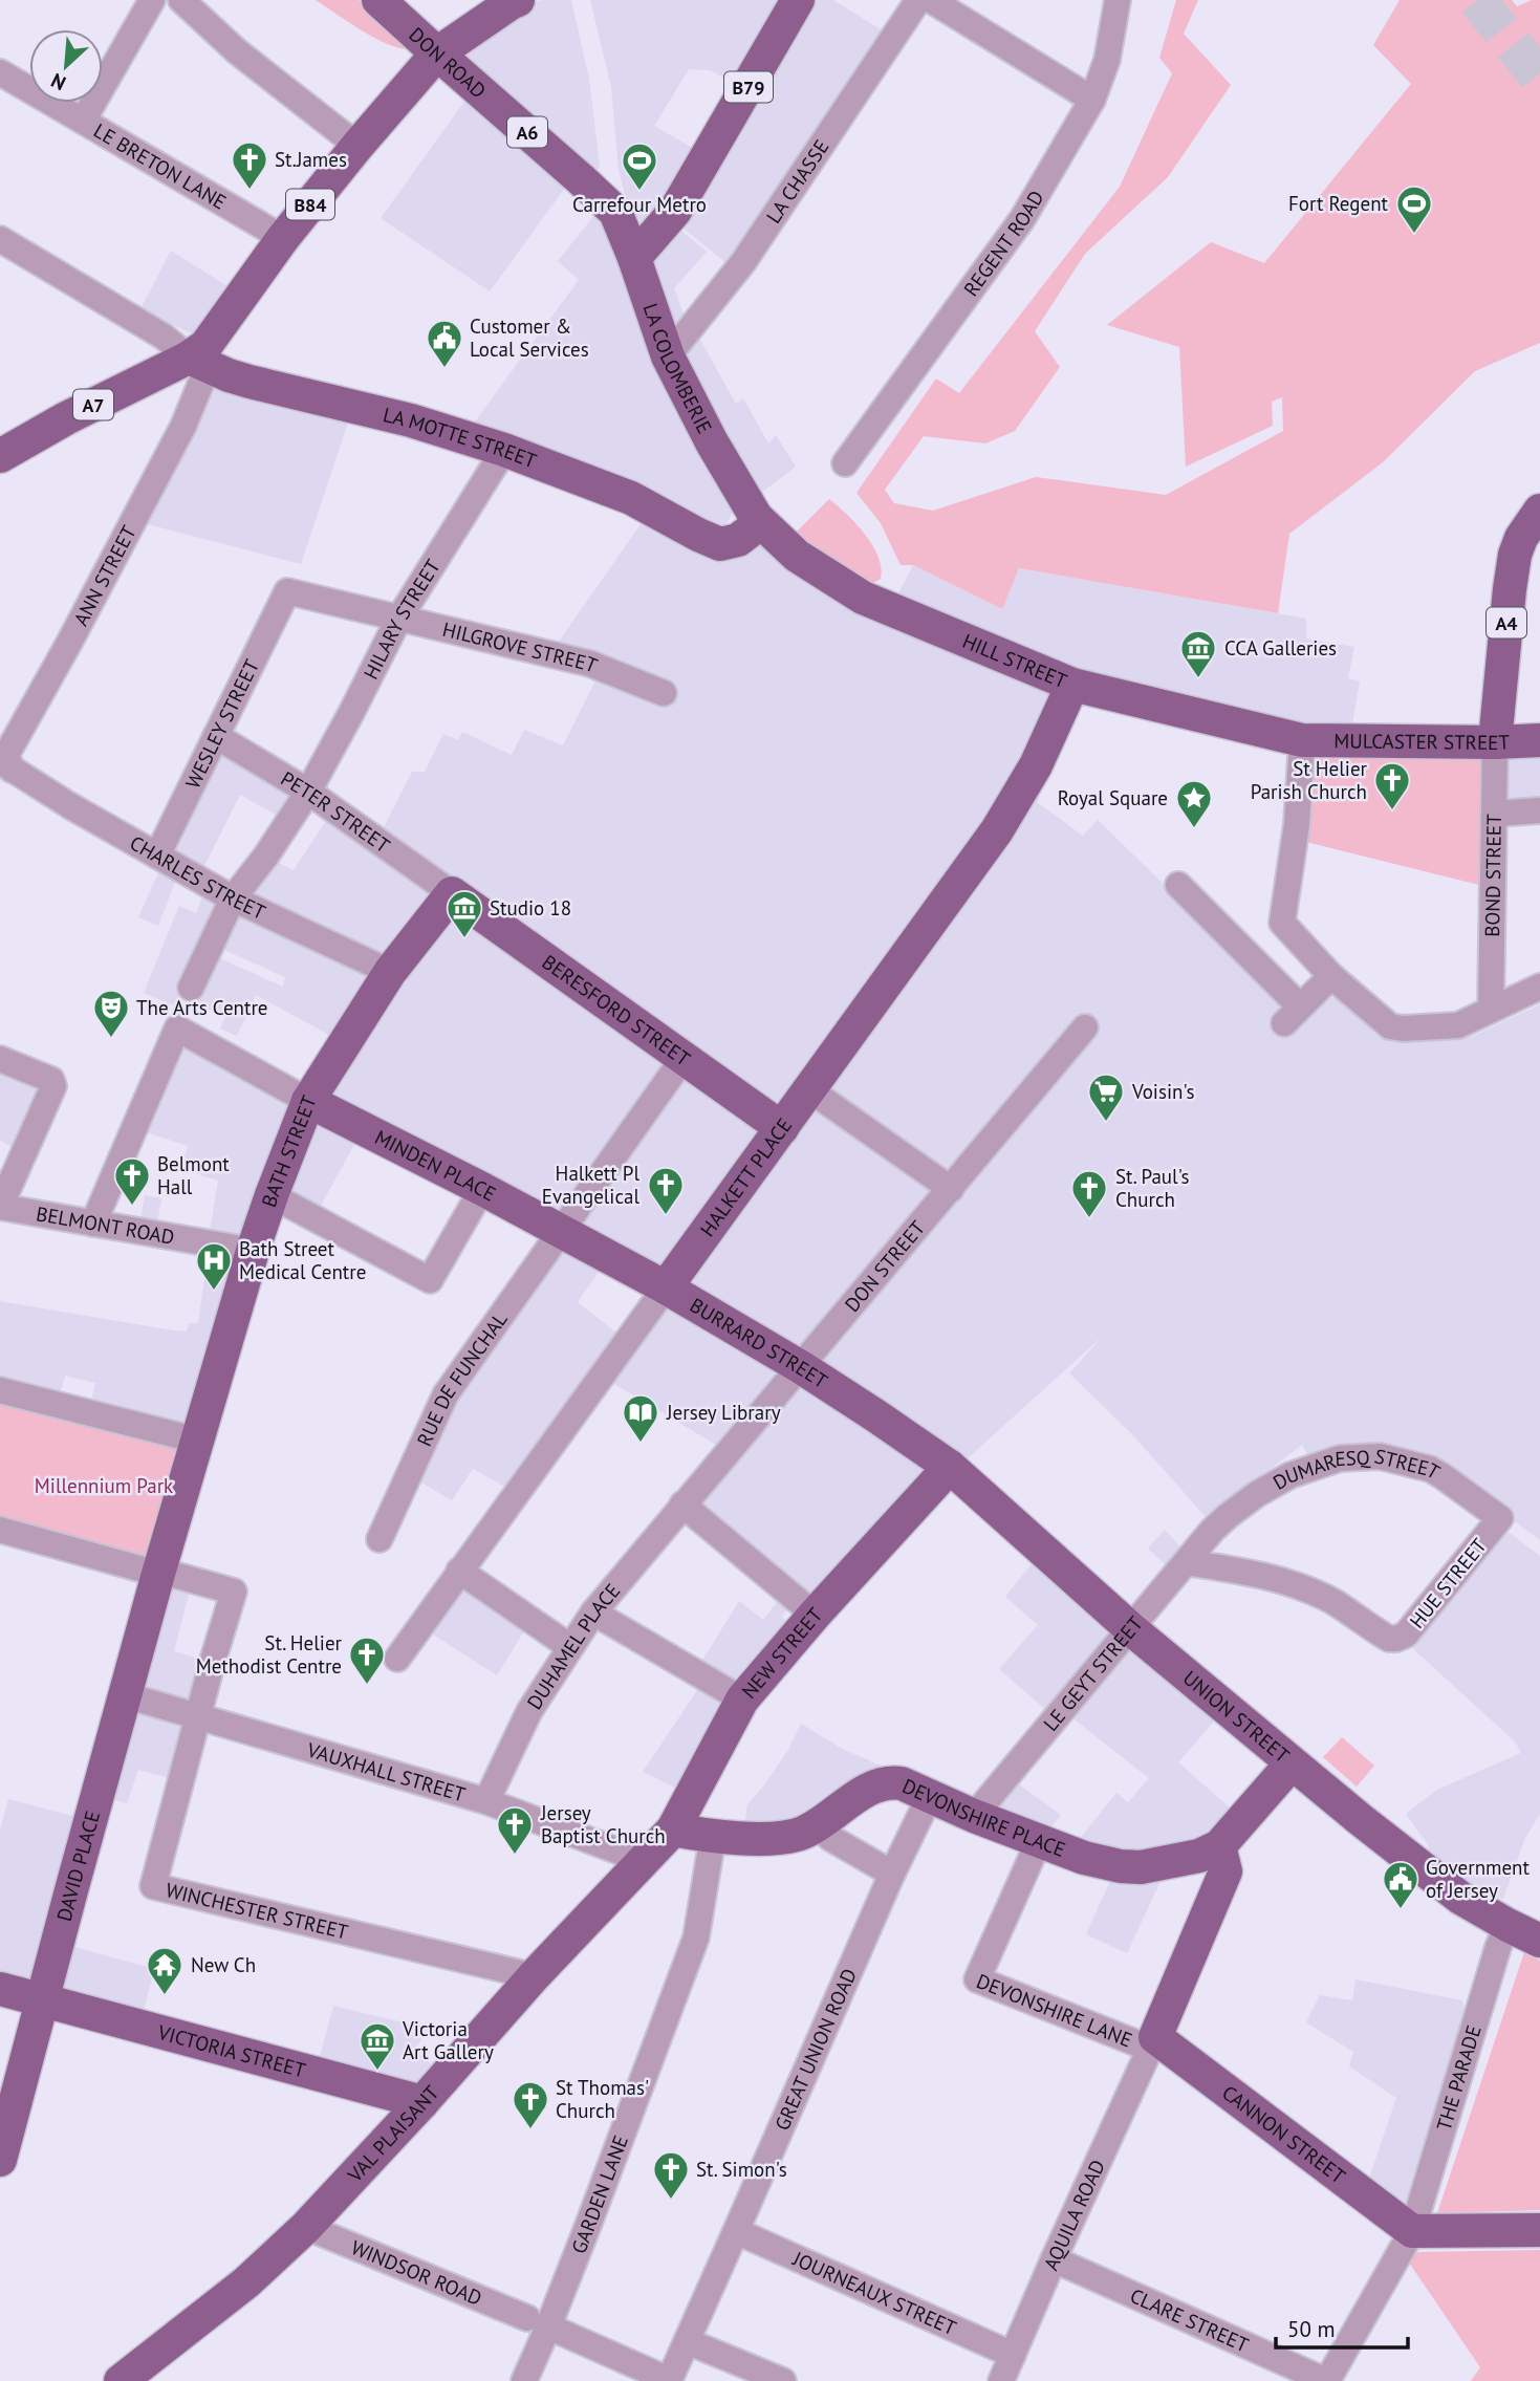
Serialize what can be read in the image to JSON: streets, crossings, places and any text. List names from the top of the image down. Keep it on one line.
{"streets":{"main road":["DON ROAD","B79","A6","B84","LA COLOMBERIE","A7","LA MOTTE STREET","A4","HILL STREET","MULCASTER STREET","BERESFORD STREET","BATH STREET","MINDEN PLACE","HALKETT PLACE","BURRARD STREET","NEW STREET","UNION STREET","DEVONSHIRE PLACE","DAVID PLACE","VICTORIA STREET","VAL PLAISANT","CANNON STREET"],"street":["LE BRETON LANE","LA CHASSE","REGENT ROAD","ANN STREET","HILARY STREET","HILGROVE STREET","WESLEY STREET","PETER STREET","CHARLES STREET","BOND STREET","BELMONT ROAD","DON STREET","RUE DE FUNCHAL","DUMARESQ STREET","HUE STREET","DUHAMEL PLACE","LE GEYT STREET","VAUXHALL STREET","WINCHESTER STREET","DEVONSHIRE LANE","GREAT UNION ROAD","THE PARADE","GARDEN LANE","AQUILA ROAD","WINDSOR ROAD","JOURNEAUX STREET","CLARE STREET"]},"crossings":[["DON ROAD","B84"],["DON ROAD","LA COLOMBERIE"],["B79","LA COLOMBERIE"],["LE BRETON LANE","B84"],["LA CHASSE","LA COLOMBERIE"],["B84","A7"],["B84","LA MOTTE STREET"],["B84","ANN STREET"],["LA COLOMBERIE","LA MOTTE STREET"],["LA COLOMBERIE","HILL STREET"],["A7","LA MOTTE STREET"],["A7","ANN STREET"],["LA MOTTE STREET","ANN STREET"],["LA MOTTE STREET","HILARY STREET"],["LA MOTTE STREET","HILL STREET"],["ANN STREET","CHARLES STREET"],["HILARY STREET","HILGROVE STREET"],["HILARY STREET","PETER STREET"],["HILARY STREET","CHARLES STREET"],["A4","MULCASTER STREET"],["A4","BOND STREET"],["HILGROVE STREET","WESLEY STREET"],["HILL STREET","MULCASTER STREET"],["HILL STREET","HALKETT PLACE"],["WESLEY STREET","PETER STREET"],["WESLEY STREET","CHARLES STREET"],["MULCASTER STREET","BOND STREET"],["PETER STREET","BERESFORD STREET"],["PETER STREET","BATH STREET"],["CHARLES STREET","BATH STREET"],["BERESFORD STREET","BATH STREET"],["BERESFORD STREET","HALKETT PLACE"],["BERESFORD STREET","RUE DE FUNCHAL"],["BATH STREET","MINDEN PLACE"],["BATH STREET","BELMONT ROAD"],["BATH STREET","DAVID PLACE"],["MINDEN PLACE","BURRARD STREET"],["MINDEN PLACE","RUE DE FUNCHAL"],["HALKETT PLACE","BURRARD STREET"],["DON STREET","BURRARD STREET"],["DON STREET","DUHAMEL PLACE"],["BURRARD STREET","RUE DE FUNCHAL"],["BURRARD STREET","NEW STREET"],["BURRARD STREET","UNION STREET"],["DUMARESQ STREET","HUE STREET"],["DUMARESQ STREET","LE GEYT STREET"],["HUE STREET","LE GEYT STREET"],["DUHAMEL PLACE","VAUXHALL STREET"],["NEW STREET","UNION STREET"],["NEW STREET","VAUXHALL STREET"],["NEW STREET","DEVONSHIRE PLACE"],["NEW STREET","VAL PLAISANT"],["LE GEYT STREET","UNION STREET"],["LE GEYT STREET","DEVONSHIRE PLACE"],["UNION STREET","THE PARADE"],["VAUXHALL STREET","DAVID PLACE"],["VAUXHALL STREET","WINCHESTER STREET"],["VAUXHALL STREET","VAL PLAISANT"],["DEVONSHIRE PLACE","DEVONSHIRE LANE"],["DEVONSHIRE PLACE","GREAT UNION ROAD"],["DEVONSHIRE PLACE","GARDEN LANE"],["DAVID PLACE","VICTORIA STREET"],["WINCHESTER STREET","VAL PLAISANT"],["DEVONSHIRE LANE","CANNON STREET"],["DEVONSHIRE LANE","AQUILA ROAD"],["GREAT UNION ROAD","WINDSOR ROAD"],["GREAT UNION ROAD","JOURNEAUX STREET"],["VICTORIA STREET","VAL PLAISANT"],["THE PARADE","CANNON STREET"],["THE PARADE","CLARE STREET"],["VAL PLAISANT","WINDSOR ROAD"],["CANNON STREET","AQUILA ROAD"],["GARDEN LANE","WINDSOR ROAD"],["AQUILA ROAD","JOURNEAUX STREET"],["AQUILA ROAD","CLARE STREET"]],"parks":["Millennium Park"],"places":{"church":["St.James","St Helier Parish Church","Belmont Hall","Halkett Pl Evangelical","St. Paul's Church","St. Helier Methodist Centre","Jersey Baptist Church","St Thomas' Church","St. Simon's"],"sports":["Carrefour Metro","Fort Regent"],"public building":["Customer & Local Services","Government of Jersey"],"museum":["CCA Galleries","Studio 18","Victoria Art Gallery"],"place":["Royal Square"],"theatre":["The Arts Centre"],"supermarket":["Voisin's"],"hospital":["Bath Street Medical Centre"],"library":["Jersey Library"],"temple":["New Ch"]},"scale_bar":"50 m","north":"bottom left"}
